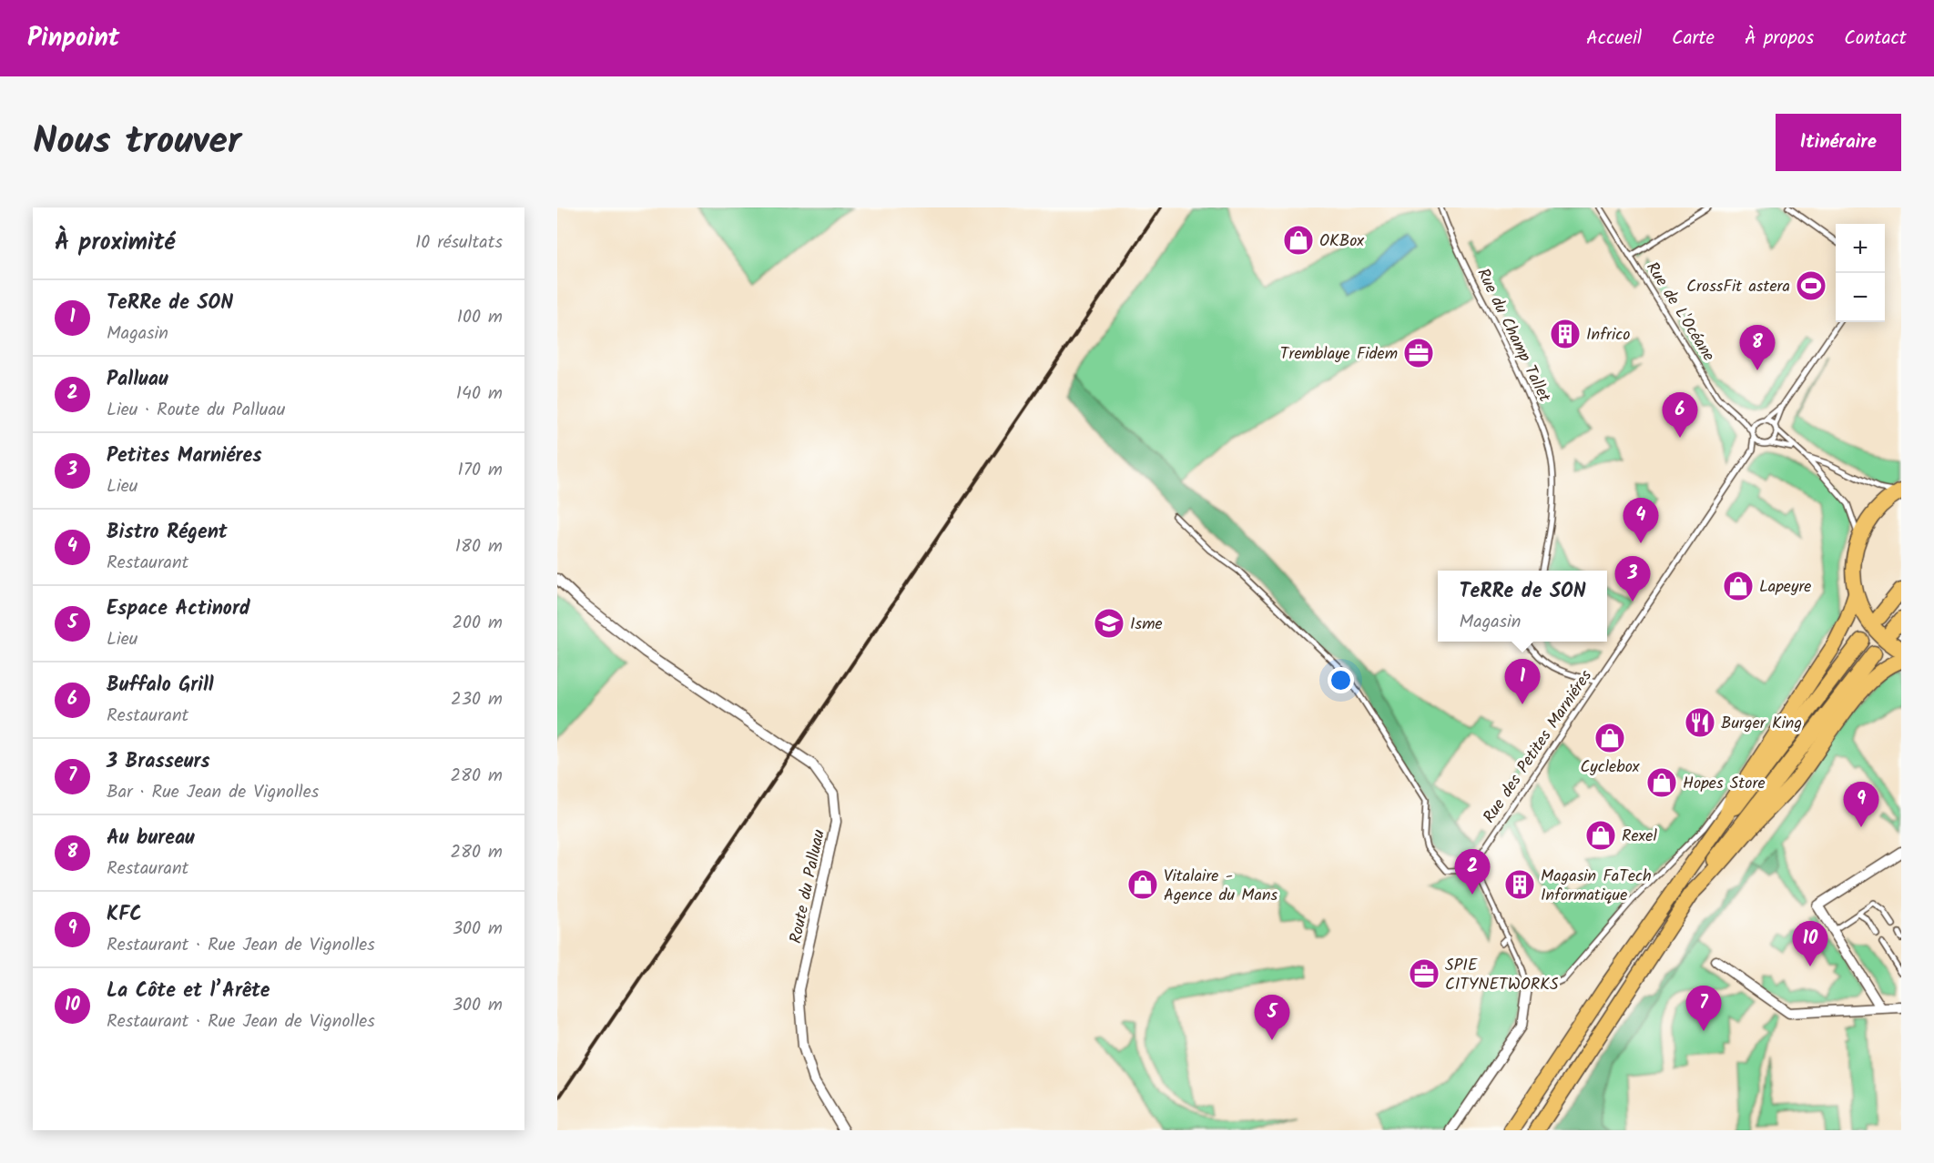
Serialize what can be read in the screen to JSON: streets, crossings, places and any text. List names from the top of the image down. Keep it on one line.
{"streets":{"street":["Route du Palluau"],"lane":["Rue de L'Océane","Rue du Champ Tallet","Rue des Petites Marniéres"]},"crossings":[["Rue de L'Océane","Rue des Petites Marniéres"]],"places":{"shop":["OKBox","Lapeyre","Cyclebox","Hopes Store","Rexel","Vitalaire - Agence du Mans"],"sports":["CrossFit astera"],"building":["Infrico","Magasin FaTech Informatique"],"office":["Tremblaye Fidem","SPIE CITYNETWORKS"],"school or university":["Isme"],"restaurant":["Burger King"]},"page":{"header":"Pinpoint","nav":["Accueil","Carte","À propos","Contact"],"title":"Nous trouver","buttons":"Itinéraire","heading":["À proximité","10 résultats"],"map_buttons":["+","−"],"list":[{"mark":"1","name":"TeRRe de SON","note":"Magasin","value":"100 m"},{"mark":"2","name":"Palluau","note":"Lieu · Route du Palluau","value":"140 m"},{"mark":"3","name":"Petites Marniéres","note":"Lieu","value":"170 m"},{"mark":"4","name":"Bistro Régent","note":"Restaurant","value":"180 m"},{"mark":"5","name":"Espace Actinord","note":"Lieu","value":"200 m"},{"mark":"6","name":"Buffalo Grill","note":"Restaurant","value":"230 m"},{"mark":"7","name":"3 Brasseurs","note":"Bar · Rue Jean de Vignolles","value":"280 m"},{"mark":"8","name":"Au bureau","note":"Restaurant","value":"280 m"},{"mark":"9","name":"KFC","note":"Restaurant · Rue Jean de Vignolles","value":"300 m"},{"mark":"10","name":"La Côte et l’Arête","note":"Restaurant · Rue Jean de Vignolles","value":"300 m"}],"pins":["8","6","4","3","1","9","2","10","7","5"],"popup":["TeRRe de SON","Magasin"]}}
